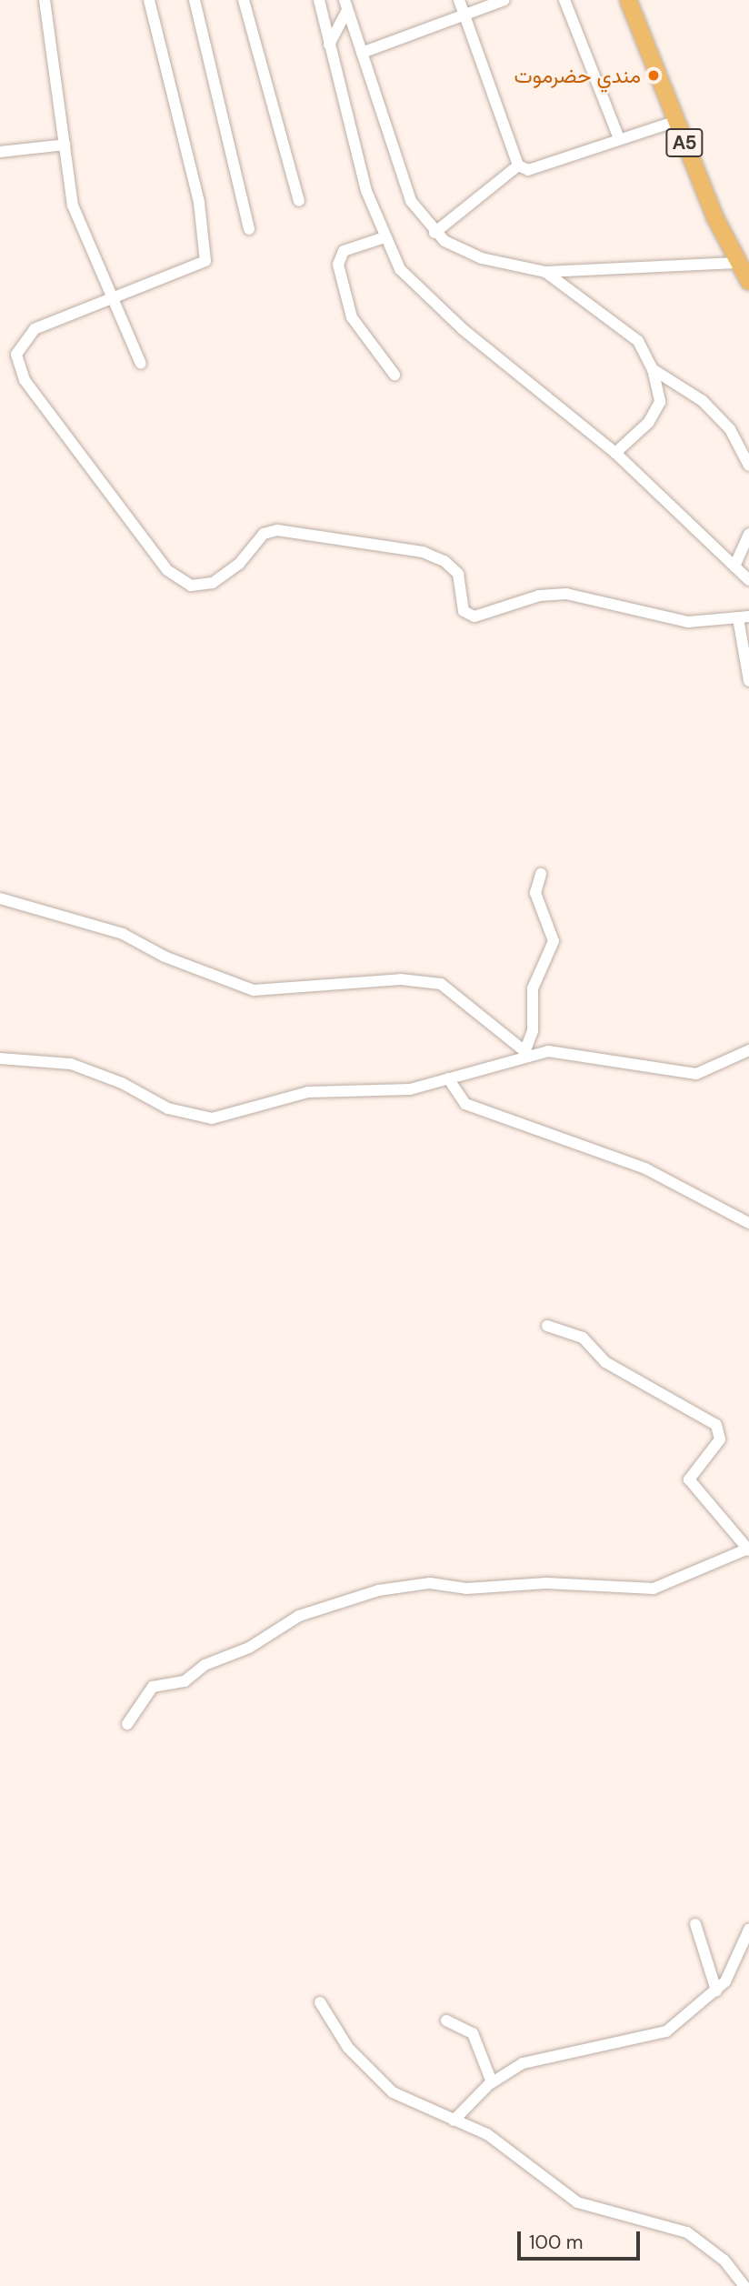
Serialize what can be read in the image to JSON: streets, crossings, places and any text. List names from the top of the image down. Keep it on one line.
{"streets":{"highway":["A5"]},"places":["مندي حضرموت"],"scale_bar":"100 m"}
